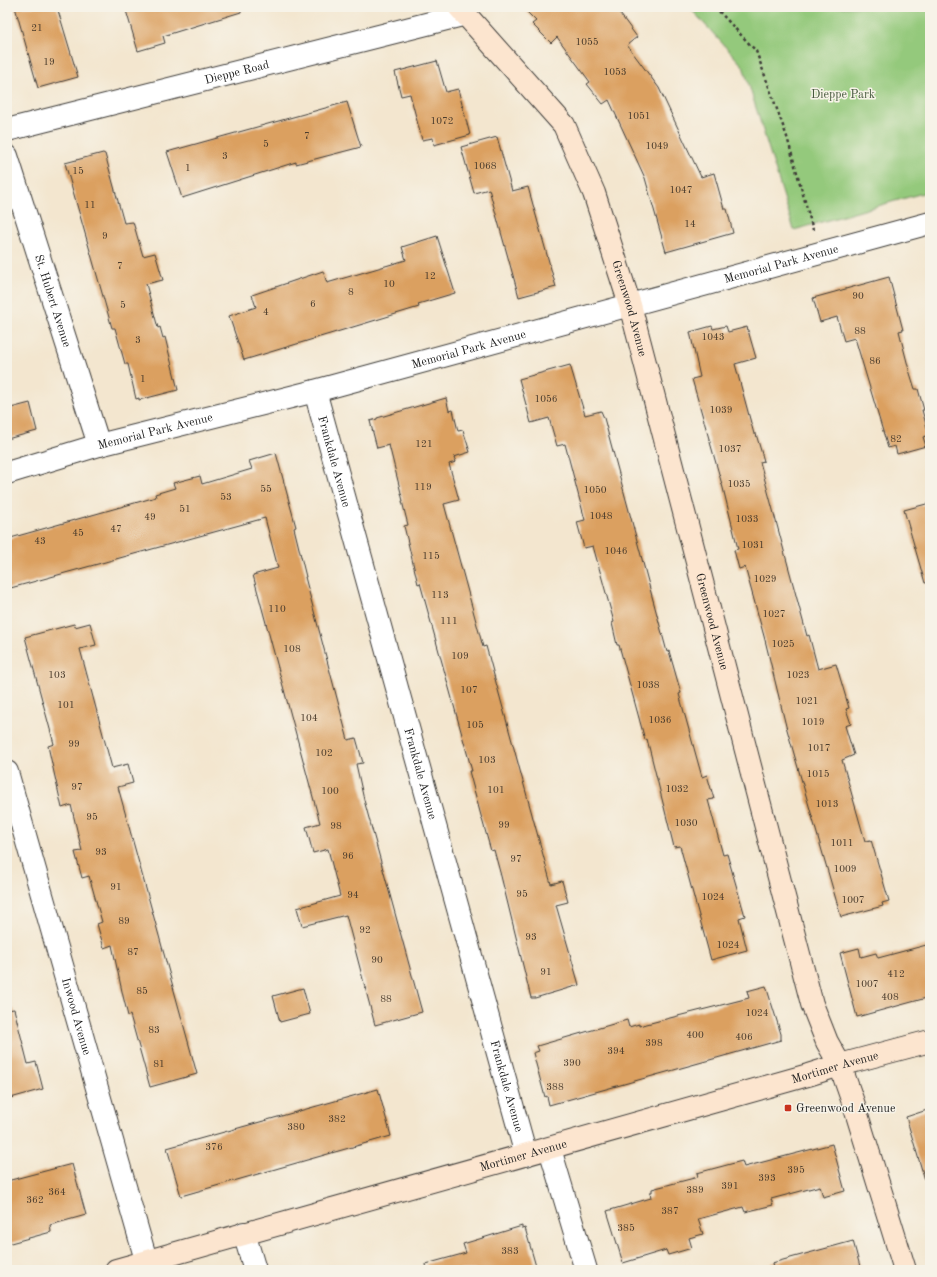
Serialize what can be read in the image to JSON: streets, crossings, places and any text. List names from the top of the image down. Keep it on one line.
{"streets":{"street":["Dieppe Road","Memorial Park Avenue","St. Hubert Avenue","Greenwood Avenue","Frankdale Avenue","Inwood Avenue","Mortimer Avenue"]},"crossings":[["Dieppe Road","Greenwood Avenue"],["Memorial Park Avenue","St. Hubert Avenue"],["Memorial Park Avenue","Greenwood Avenue"],["Memorial Park Avenue","Frankdale Avenue"],["Greenwood Avenue","Mortimer Avenue"],["Frankdale Avenue","Mortimer Avenue"],["Inwood Avenue","Mortimer Avenue"]],"parks":["Dieppe Park"],"places":{"transit":["Greenwood Avenue"]},"house_numbers":["21","1055","19","1053","1051","1072","7","5","1049","3","1068","1","15","1047","11","14","9","7","12","10","8","90","6","5","4","88","1043","3","86","1","1056","1039","82","121","1037","1035","119","55","1050","53","51","1048","49","1033","47","45","43","1031","1046","115","1029","113","110","1027","111","1025","108","109","103","1023","1038","107","1021","101","104","1036","1019","105","99","1017","102","103","1015","97","1032","101","100","1013","95","1030","99","98","1011","93","96","97","1009","91","95","94","1024","1007","89","92","93","1024","87","90","91","412","1007","85","408","88","1024","83","400","406","398","394","390","81","388","382","380","376","395","393","391","389","364","362","387","385","383"]}
